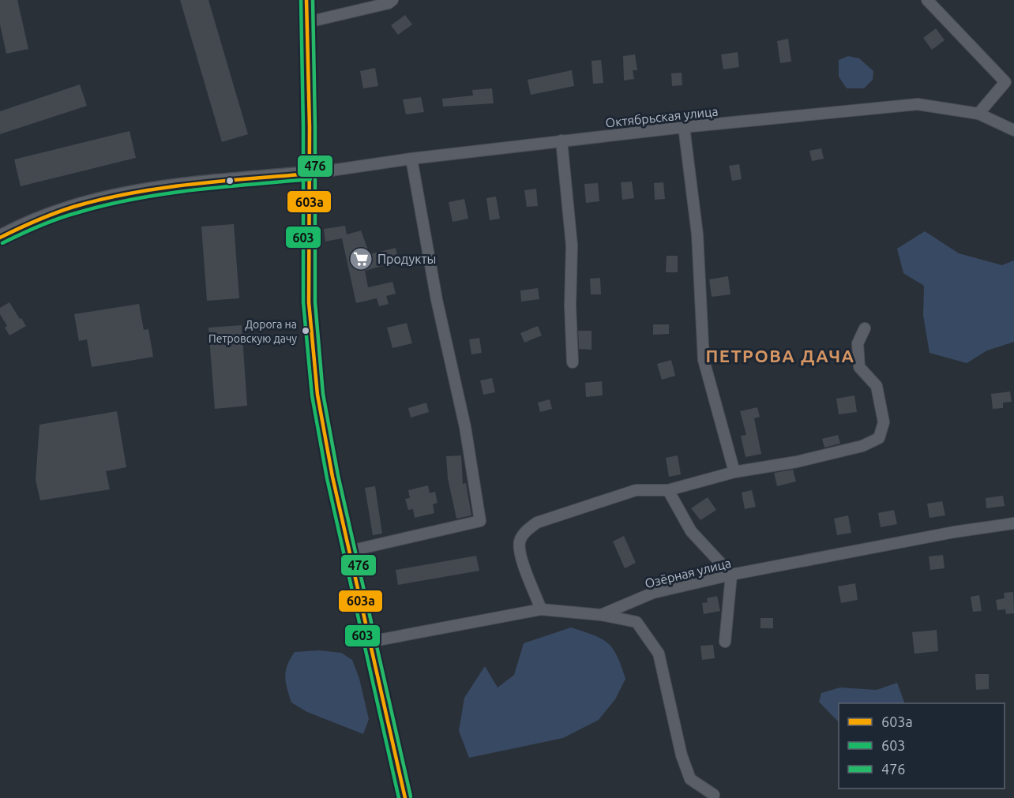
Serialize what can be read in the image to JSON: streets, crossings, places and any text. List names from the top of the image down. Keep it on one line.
{"streets":{"street":["Октябрьская улица","Озёрная улица"]},"districts":["ПЕТРОВА ДАЧА"],"places":{"supermarket":["Продукты"],"other":["Дорога на Петровскую дачу"]},"lines":["transit line 603а","transit line 603","transit line 476"],"legend":["603а","603","476"]}
